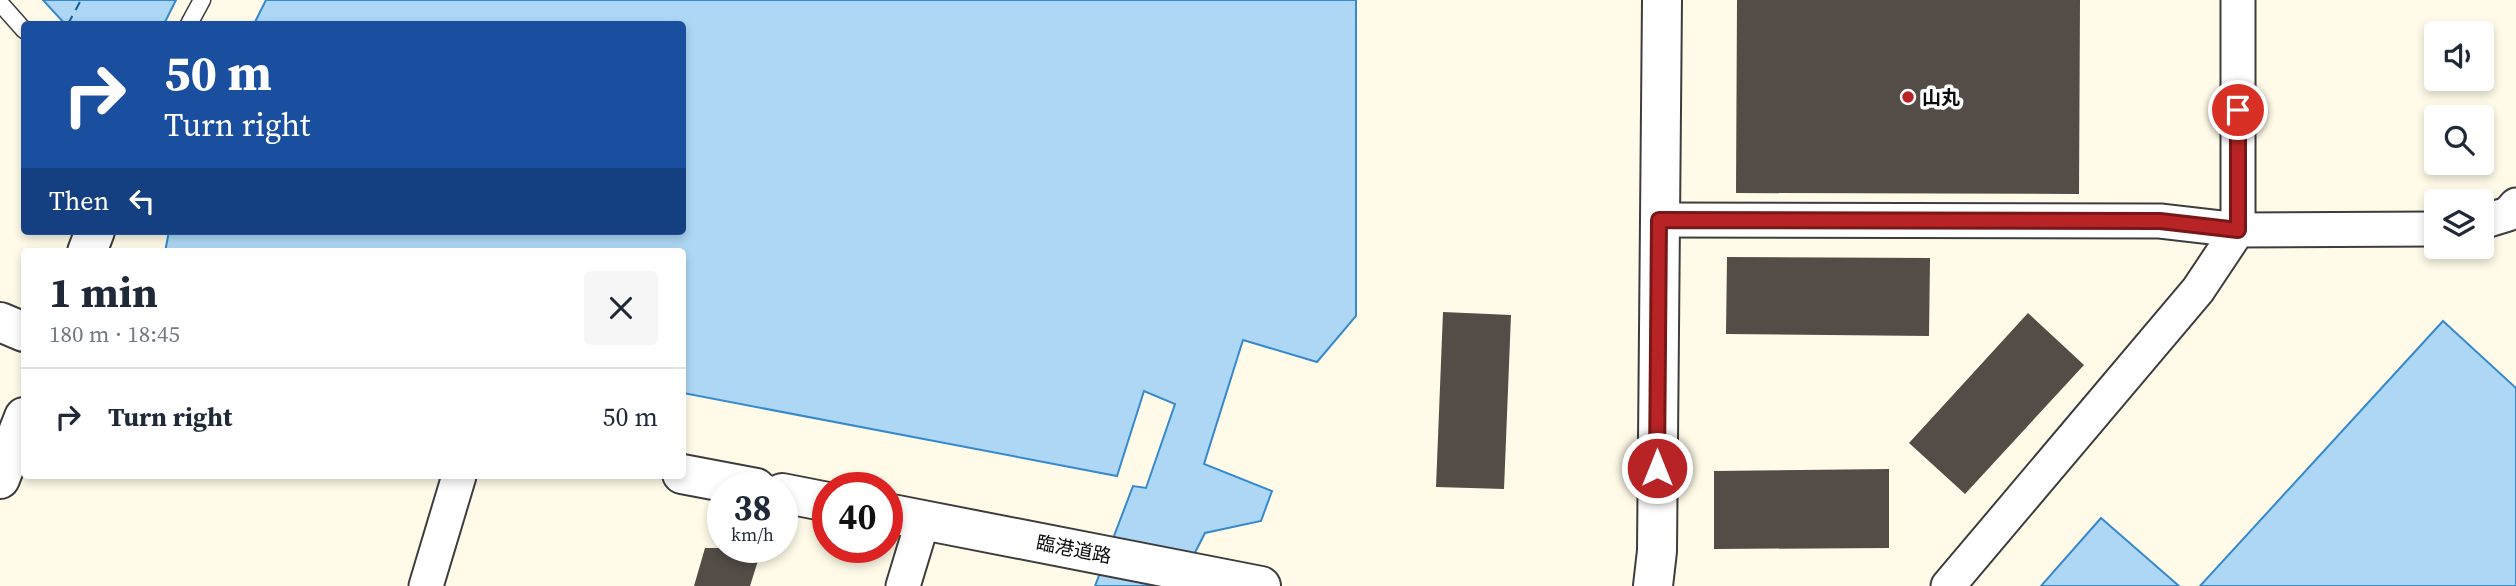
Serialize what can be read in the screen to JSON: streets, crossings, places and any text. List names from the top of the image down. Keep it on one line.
{"streets":{"street":["臨港道路"]},"places":["山丸"],"page":{"turn":["50 m","Turn right"],"then":"Then","heading":["1 min","180 m · 18:45"],"list":[{"name":"Turn right","value":"50 m"}],"speed":"38 km/h","limit":"40"}}
